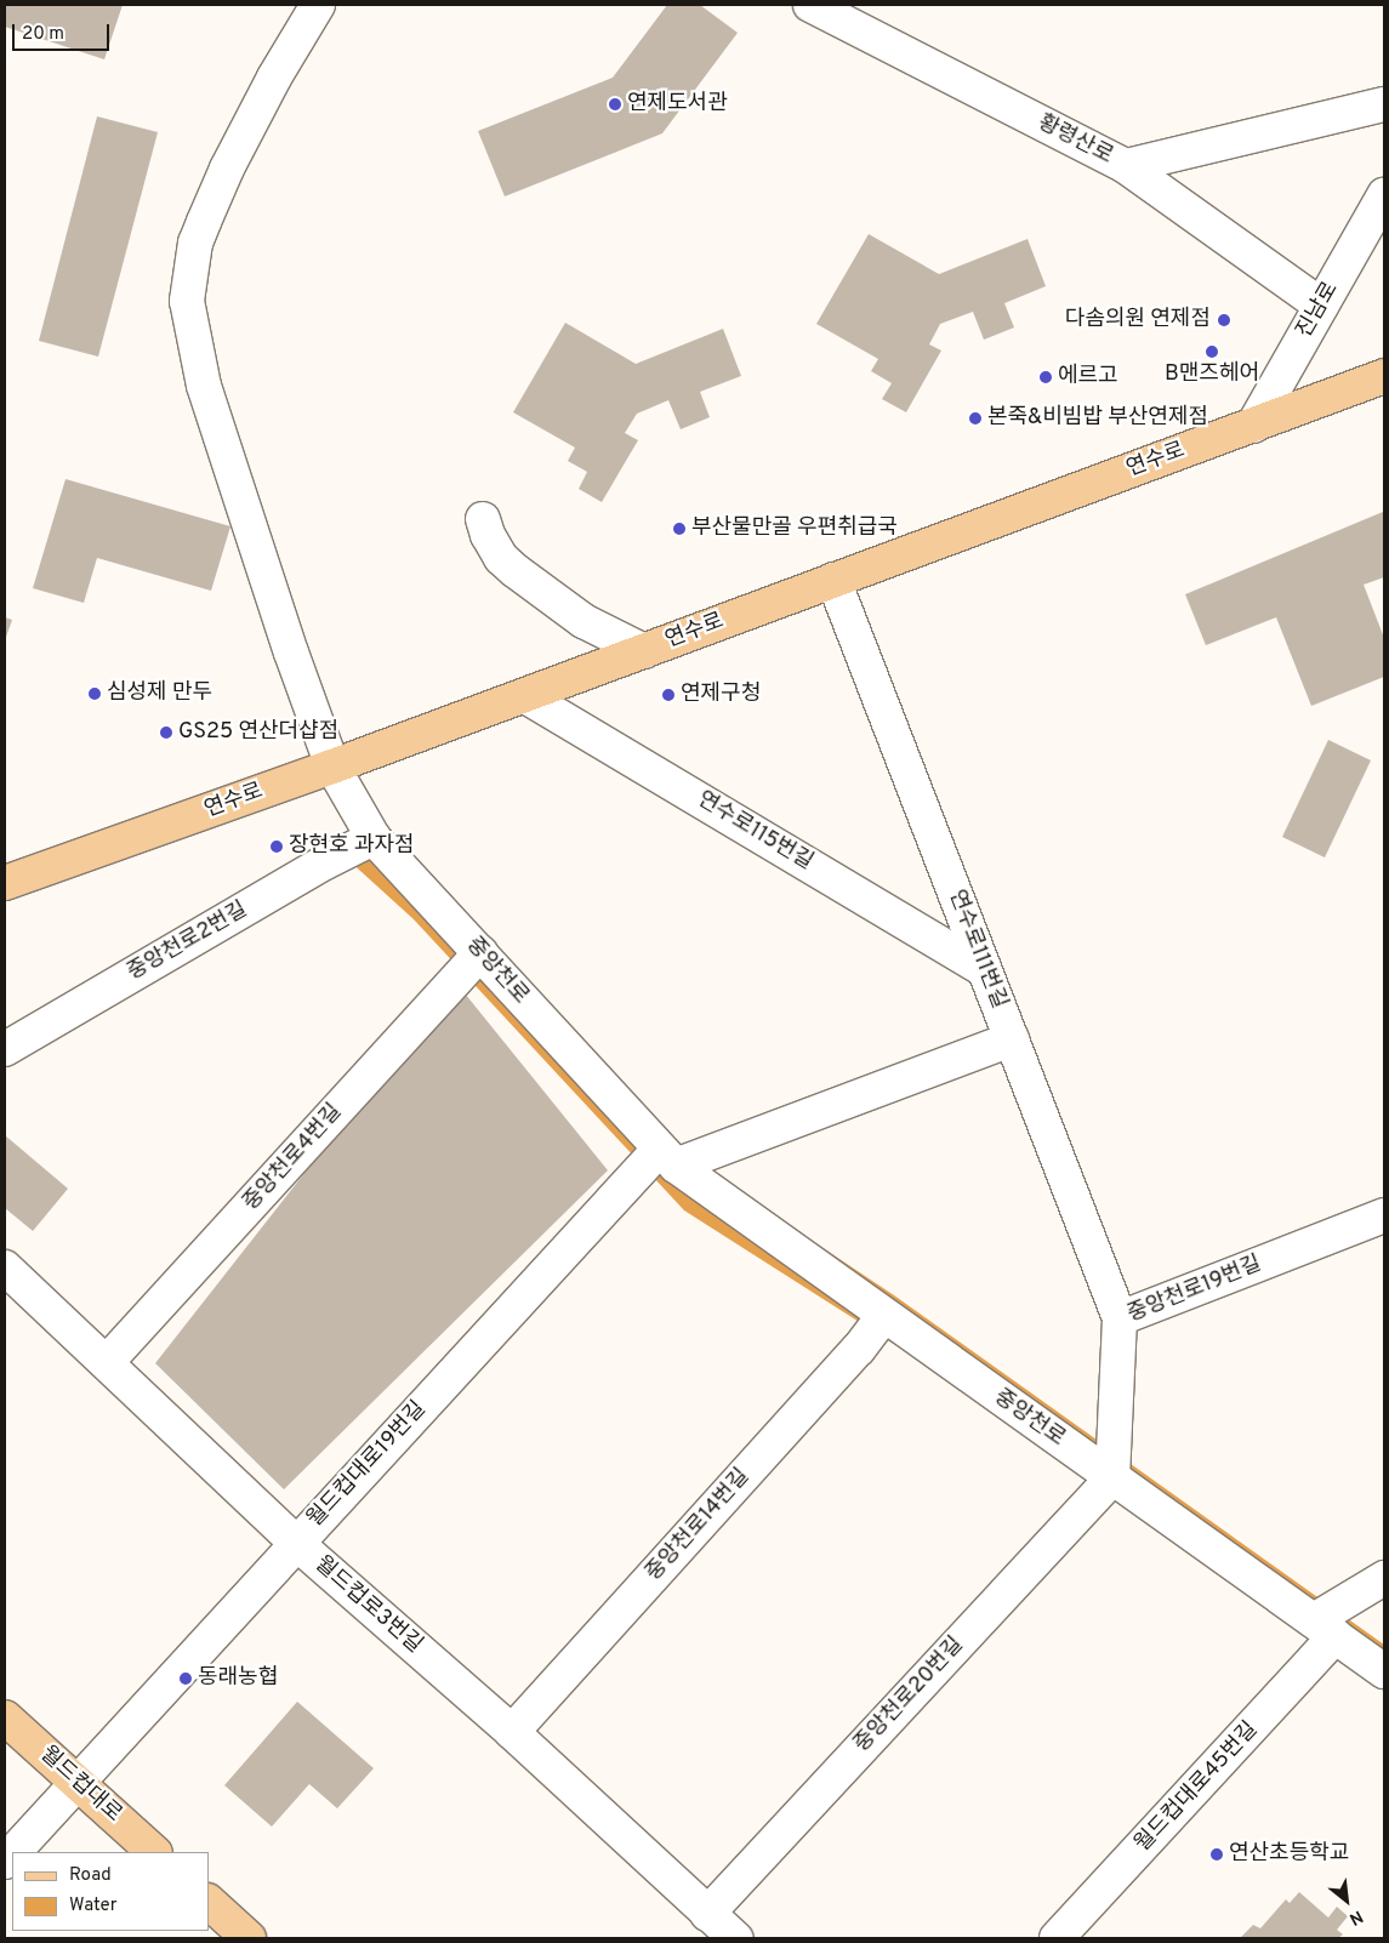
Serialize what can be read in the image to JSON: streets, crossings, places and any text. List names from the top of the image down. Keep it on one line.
{"streets":{"main road":["연수로","월드컵대로"],"street":["황령산로","진남로","연수로115번길","중앙천로2번길","연수로111번길","중앙천로","중앙천로4번길","중앙천로19번길","월드컵대로19번길","중앙천로14번길","월드컵로3번길","중앙천로20번길","월드컵대로45번길"]},"crossings":[["황령산로","진남로"],["진남로","연수로"],["연수로","연수로115번길"],["연수로","연수로111번길"],["연수로","중앙천로"],["연수로115번길","연수로111번길"],["중앙천로2번길","중앙천로"],["연수로111번길","중앙천로19번길"],["중앙천로","중앙천로4번길"],["중앙천로","중앙천로19번길"],["중앙천로","월드컵대로19번길"],["중앙천로","중앙천로14번길"],["중앙천로","중앙천로20번길"],["중앙천로","월드컵대로45번길"],["중앙천로4번길","월드컵로3번길"],["중앙천로19번길","중앙천로20번길"],["월드컵대로19번길","월드컵로3번길"],["월드컵대로19번길","월드컵대로"],["중앙천로14번길","월드컵로3번길"],["월드컵로3번길","중앙천로20번길"]],"places":["연제도서관","다솜의원 연제점","B맨즈헤어","에르고","본죽&비빔밥 부산연제점","부산물만골 우편취급국","심성제 만두","연제구청","GS25 연산더샵점","장현호 과자점","동래농협","연산초등학교"],"legend":["Road","Water"],"scale_bar":"20 m","north":"bottom right"}
